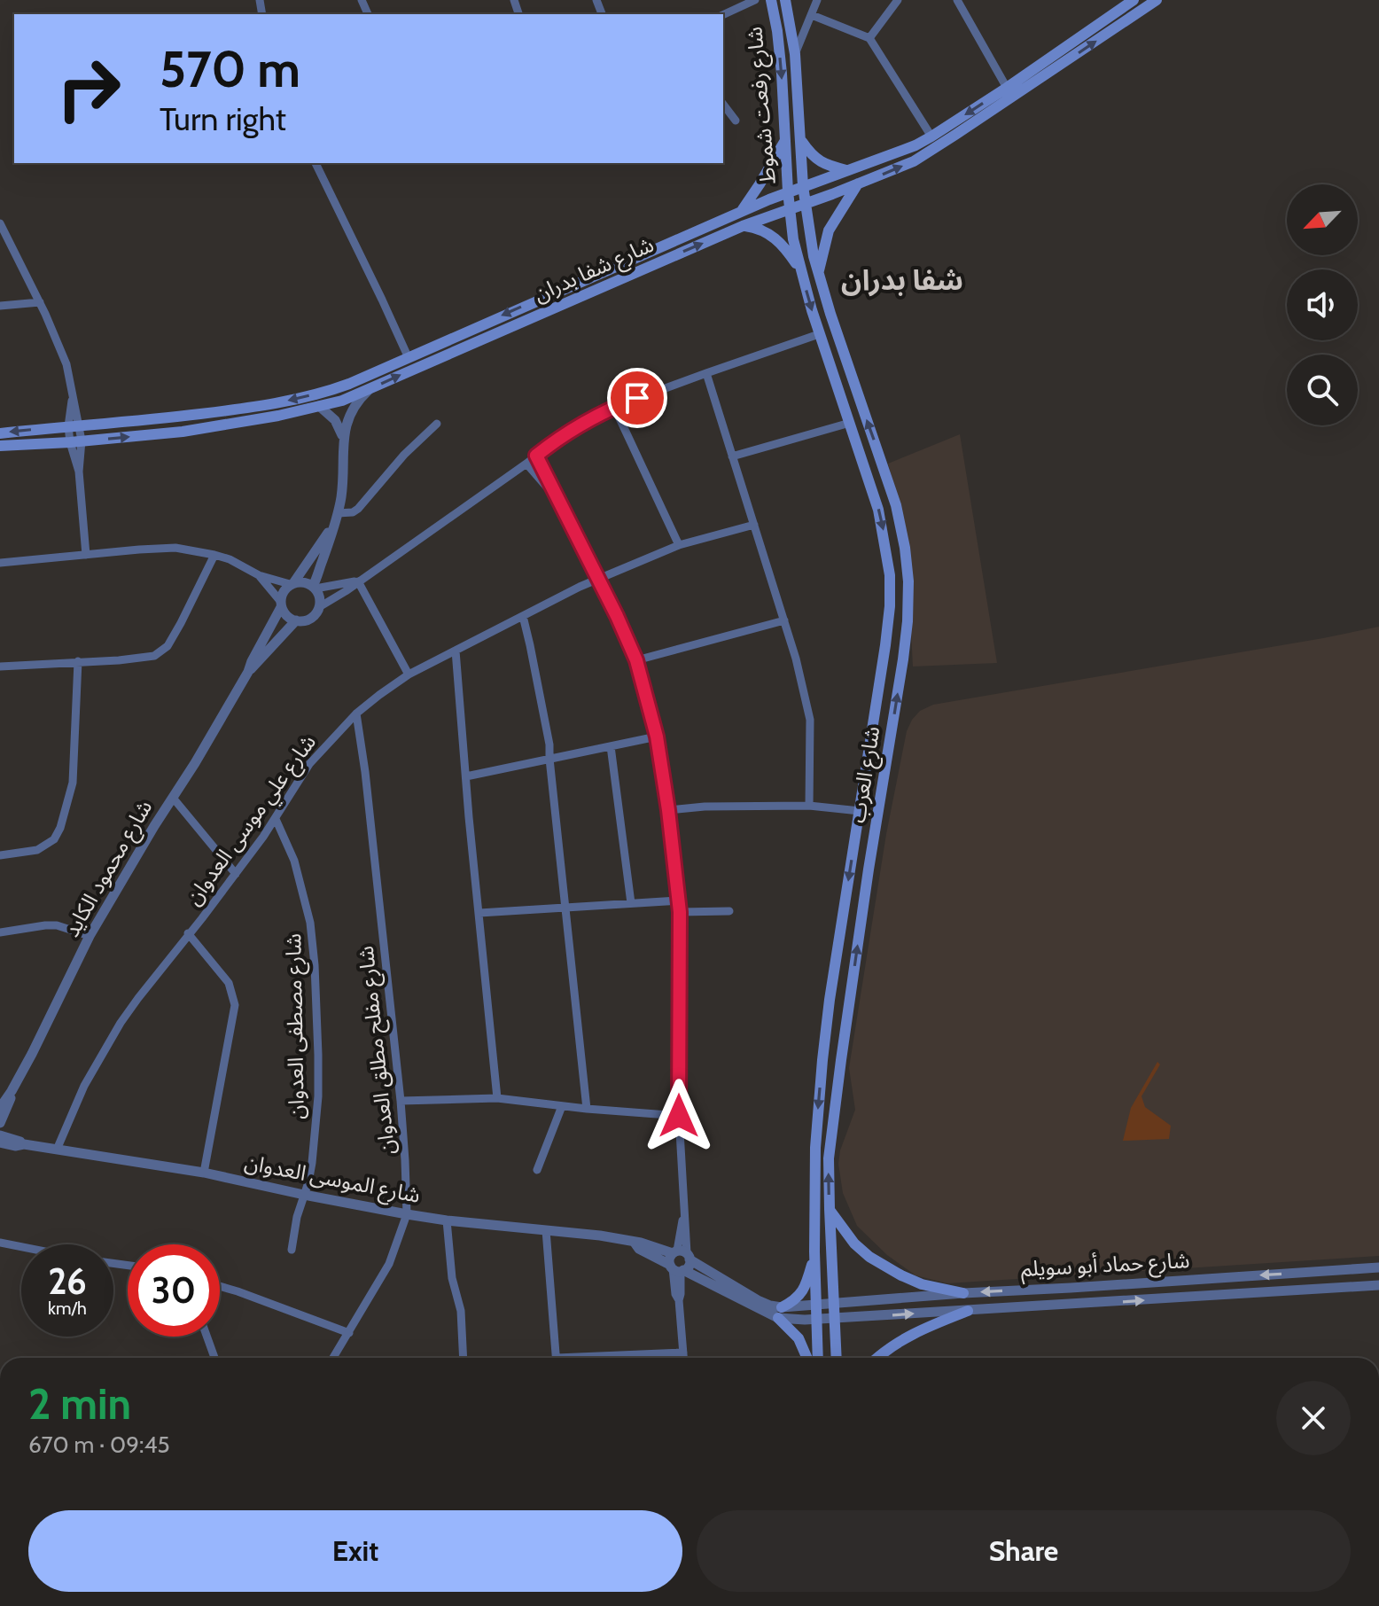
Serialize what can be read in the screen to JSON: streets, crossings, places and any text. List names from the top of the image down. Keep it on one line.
{"streets":{"main road":["شارع رفعت شموط","شارع شفا بدران","شارع العرب"],"street":["شارع علي موسى العدوان","شارع محمود الكايد","شارع مصطفى العدوان","شارع مفلح مطلق العدوان","شارع الموسى العدوان","شارع حماد أبو سويلم"]},"crossings":[["شارع رفعت شموط","شارع شفا بدران"],["شارع رفعت شموط","شارع العرب"],["شارع شفا بدران","شارع العرب"],["شارع العرب","شارع الموسى العدوان"],["شارع العرب","شارع حماد أبو سويلم"],["شارع علي موسى العدوان","شارع مصطفى العدوان"],["شارع علي موسى العدوان","شارع مفلح مطلق العدوان"],["شارع علي موسى العدوان","شارع الموسى العدوان"],["شارع مصطفى العدوان","شارع الموسى العدوان"],["شارع مفلح مطلق العدوان","شارع الموسى العدوان"],["شارع الموسى العدوان","شارع حماد أبو سويلم"]],"districts":["شفا بدران"],"north":"bottom left","page":{"turn":["570 m","Turn right"],"speed":"26 km/h","limit":"30","heading":["2 min","670 m · 09:45"],"buttons":["Exit","Share"]}}
